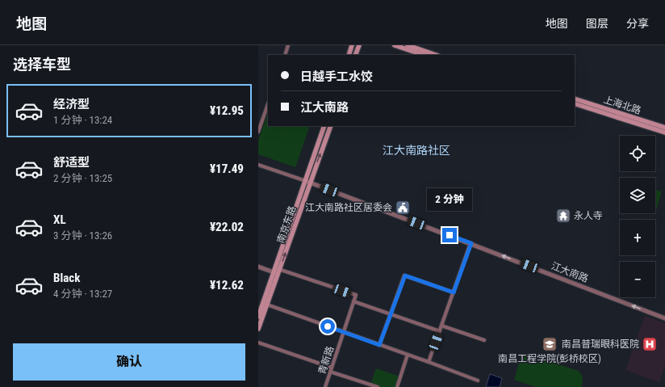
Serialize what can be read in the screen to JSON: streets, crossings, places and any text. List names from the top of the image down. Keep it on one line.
{"streets":{"main road":["上海北路","南京东路"],"street":["江大南路","青新路"]},"crossings":[["南京东路","江大南路"]],"one_way":["江大南路"],"districts":["江大南路社区"],"places":{"public building":["江大南路社区居委会"],"temple":["永人寺"],"school or university":["南昌工程学院(彭桥校区)"],"hospital":["南昌普瑞眼科医院"]},"page":{"header":"地图","nav":["地图","图层","分享"],"heading":"选择车型","banner":["日越手工水饺","江大南路"],"list":[{"name":"经济型","note":"1 分钟 · 13:24","value":"¥12.95"},{"name":"舒适型","note":"2 分钟 · 13:25","value":"¥17.49"},{"name":"XL","note":"3 分钟 · 13:26","value":"¥22.02"},{"name":"Black","note":"4 分钟 · 13:27","value":"¥12.62"}],"map_buttons":["+","−"],"bubble":"2 分钟","buttons":"确认"}}
